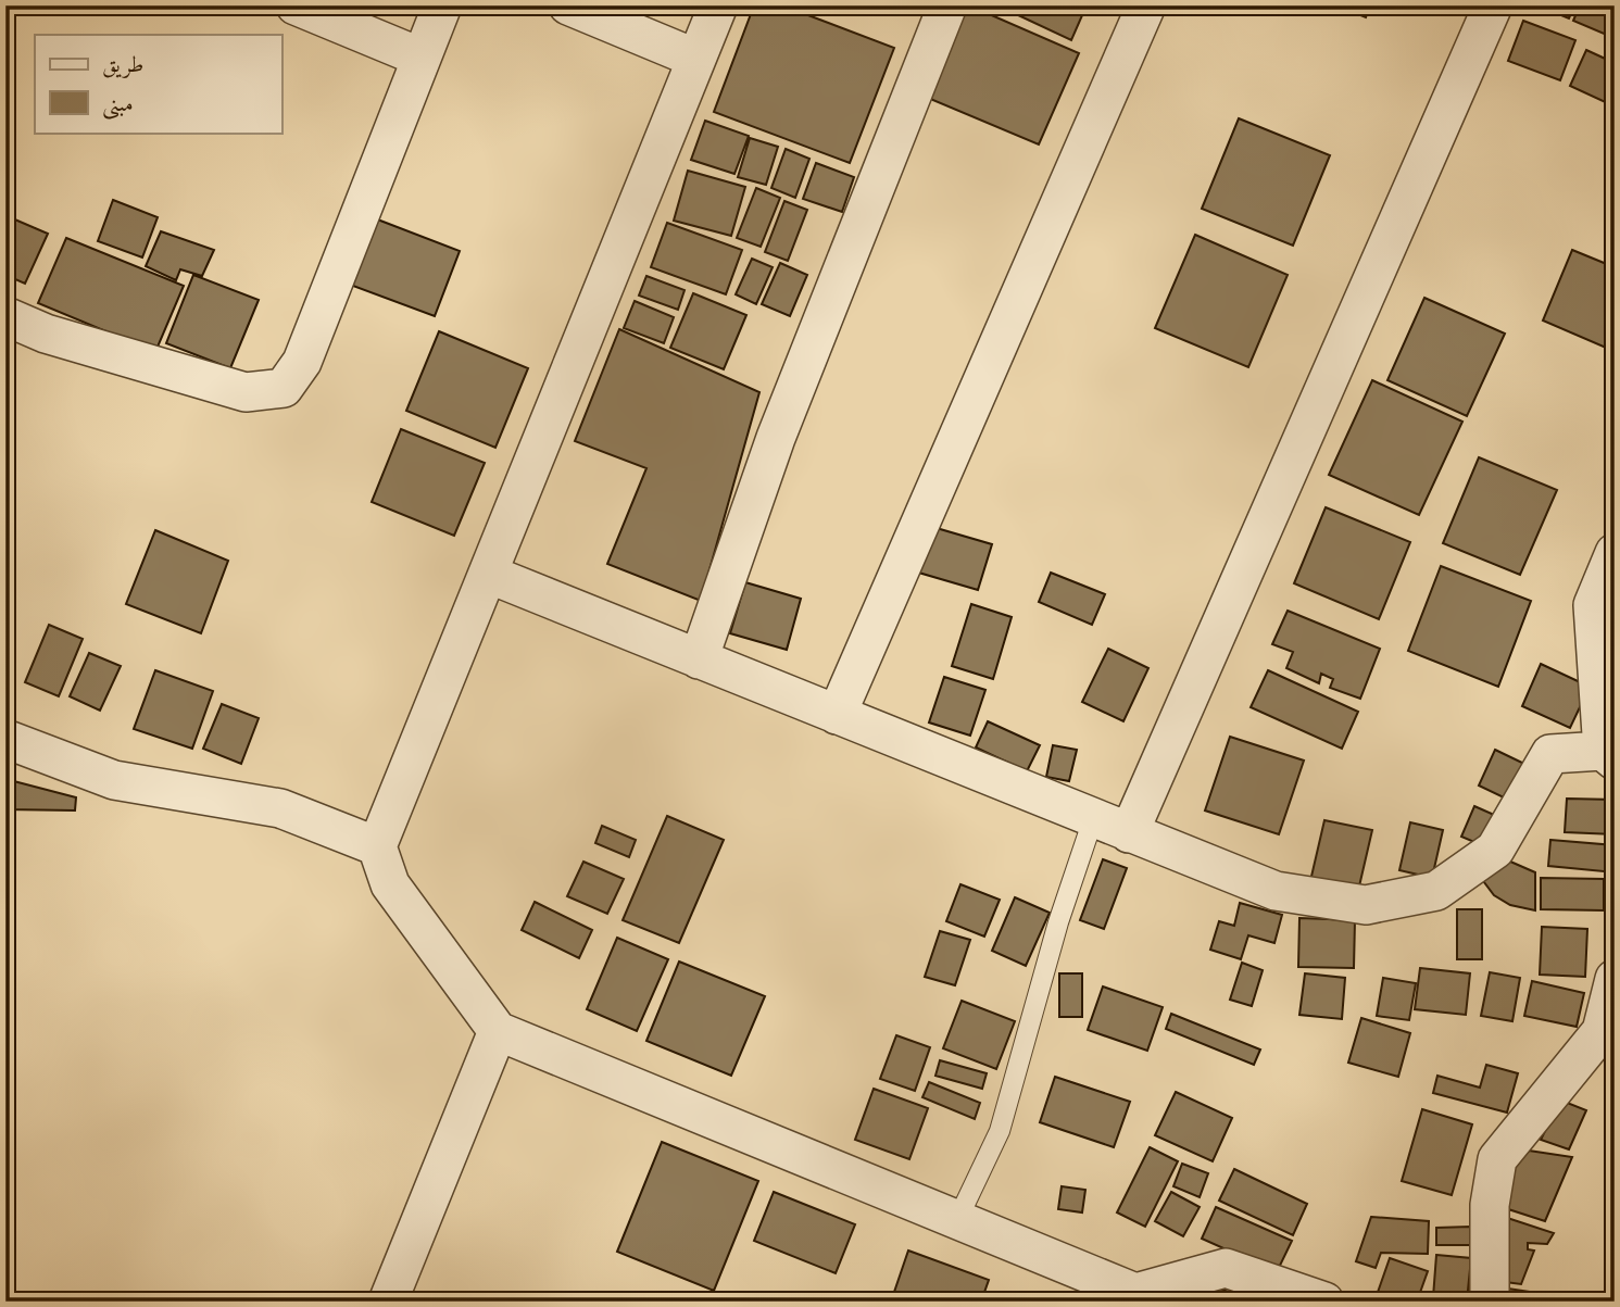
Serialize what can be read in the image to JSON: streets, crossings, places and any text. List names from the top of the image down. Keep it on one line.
{"legend":["طريق","مبنى"]}
